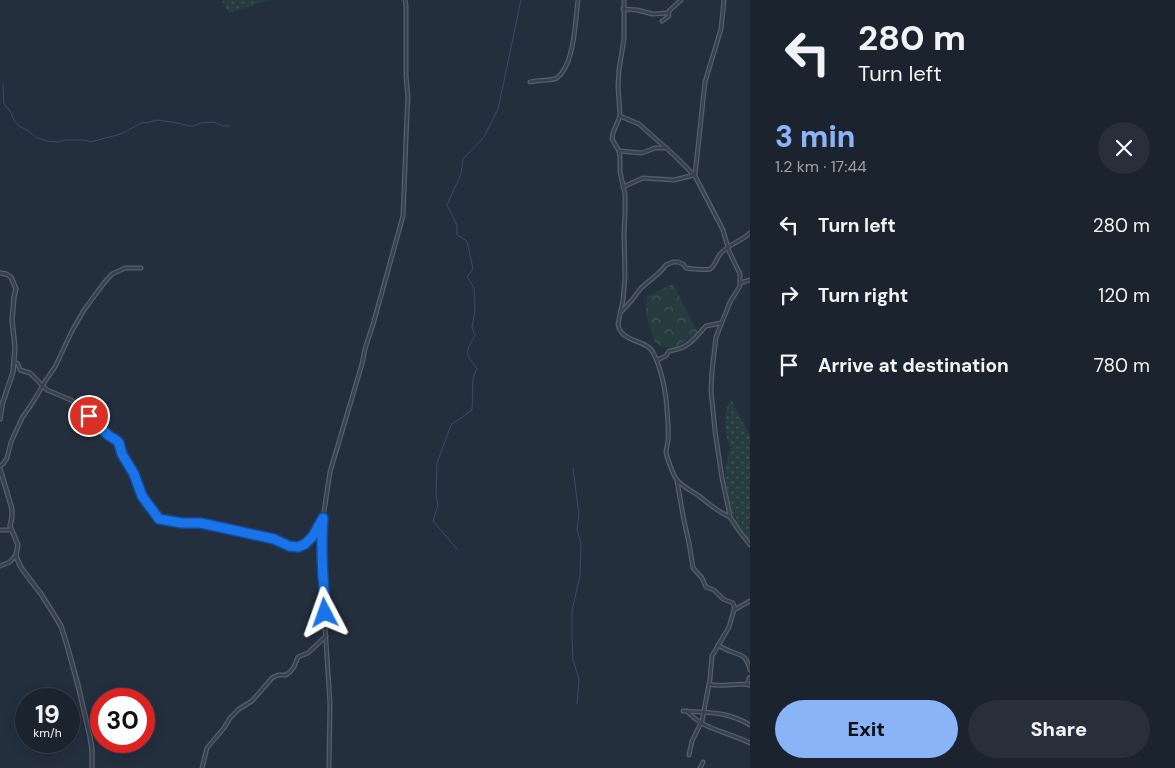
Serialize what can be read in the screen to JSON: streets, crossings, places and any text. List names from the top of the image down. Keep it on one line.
{"page":{"turn":["280 m","Turn left"],"heading":["3 min","1.2 km · 17:44"],"list":[{"name":"Turn left","value":"280 m"},{"name":"Turn right","value":"120 m"},{"name":"Arrive at destination","value":"780 m"}],"speed":"19 km/h","limit":"30","buttons":["Exit","Share"]}}
